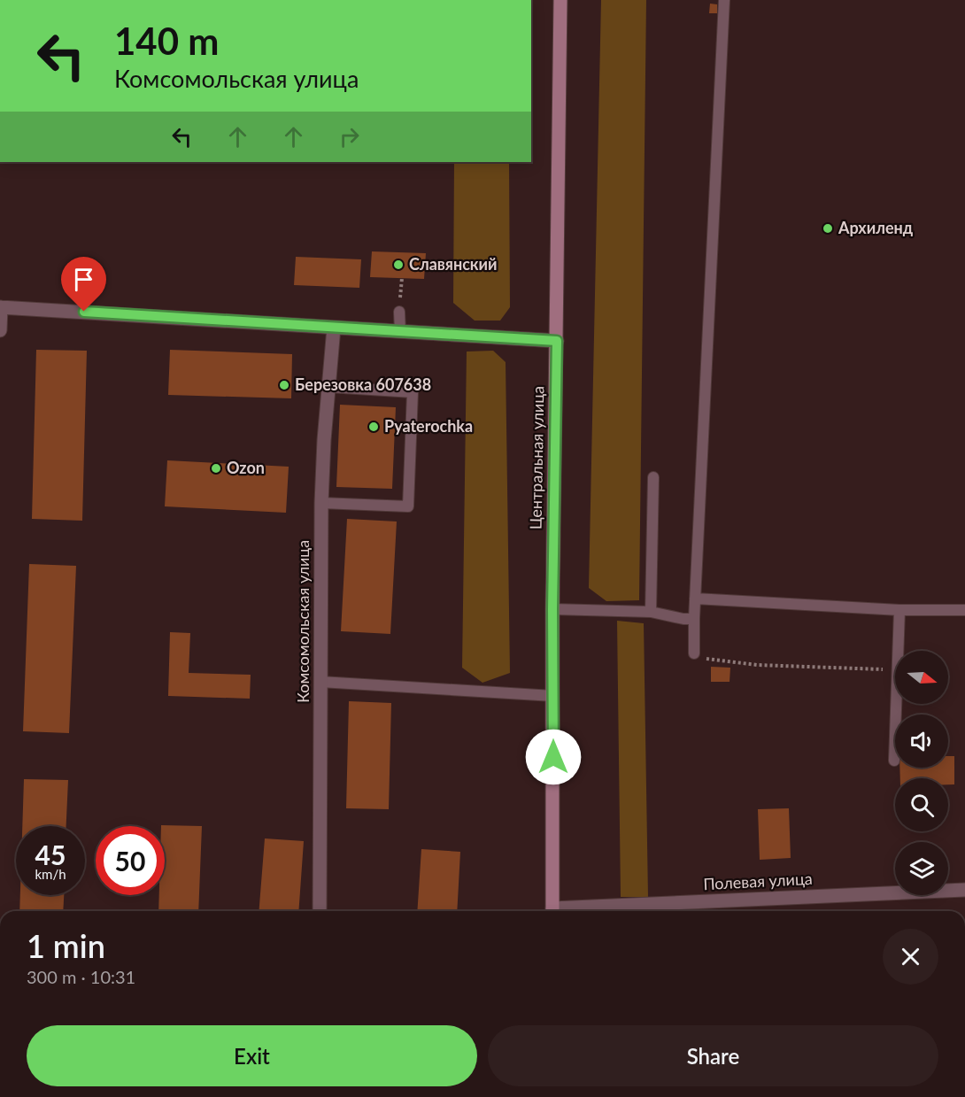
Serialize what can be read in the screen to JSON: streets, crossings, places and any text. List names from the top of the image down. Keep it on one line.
{"streets":{"main road":["Центральная улица"],"street":["Комсомольская улица","Полевая улица"]},"places":["Архиленд","Славянский","Березовка 607638","Pyaterochka","Ozon"],"north":"right","page":{"turn":["140 m","Комсомольская улица"],"speed":"45 km/h","limit":"50","heading":["1 min","300 m · 10:31"],"buttons":["Exit","Share"]}}
